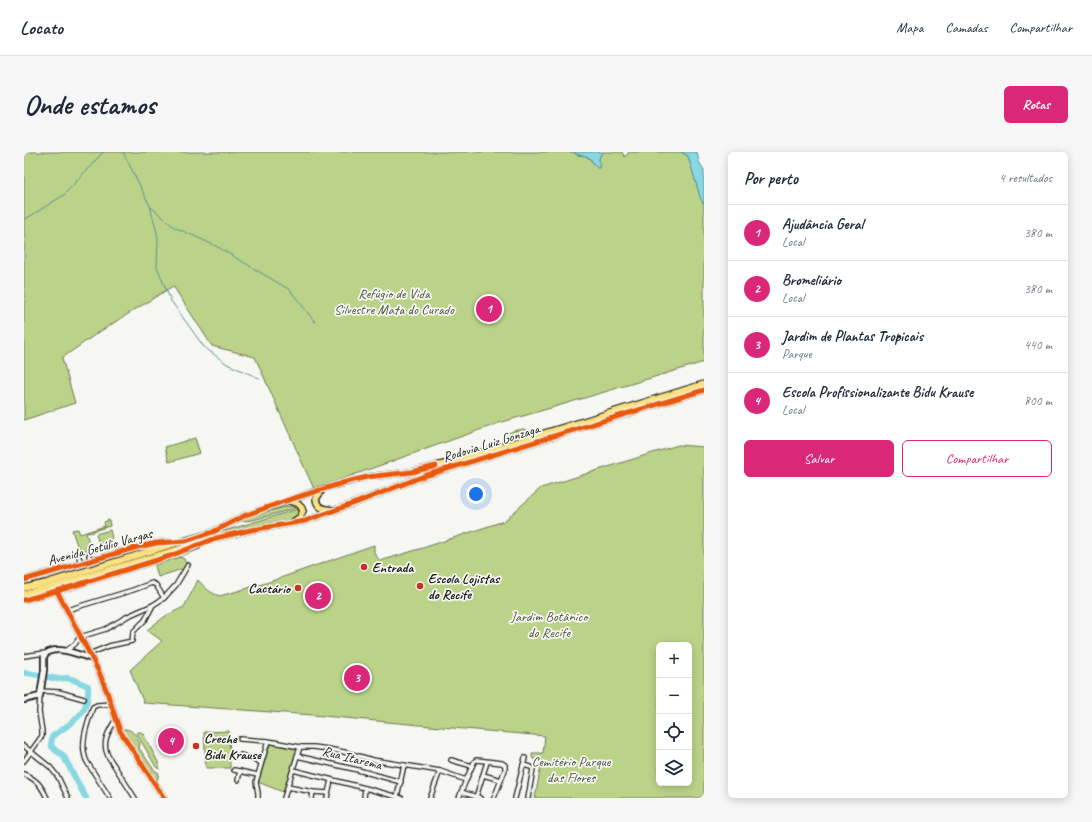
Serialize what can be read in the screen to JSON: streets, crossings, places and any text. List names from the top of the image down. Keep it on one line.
{"streets":{"highway":["Rodovia Luiz Gonzaga"],"street":["Avenida Getúlio Vargas","Rua Itarema"]},"crossings":[["Rodovia Luiz Gonzaga","Avenida Getúlio Vargas"]],"parks":["Refúgio de Vida Silvestre Mata do Curado","Jardim Botânico do Recife","Cemitério Parque das Flores"],"places":["Entrada","Escola Lojistas do Recife","Cactário","Creche Bidu Krause"],"page":{"header":"Locato","nav":["Mapa","Camadas","Compartilhar"],"buttons":["Rotas",["Salvar","Compartilhar"]],"title":"Onde estamos","heading":["Por perto","4 resultados"],"list":[{"mark":"1","name":"Ajudância Geral","note":"Local","value":"380 m"},{"mark":"2","name":"Bromeliário","note":"Local","value":"380 m"},{"mark":"3","name":"Jardim de Plantas Tropicais","note":"Parque","value":"440 m"},{"mark":"4","name":"Escola Profissionalizante Bidu Krause","note":"Local","value":"800 m"}],"pins":["1","2","3","4"],"map_buttons":["+","−"]}}
